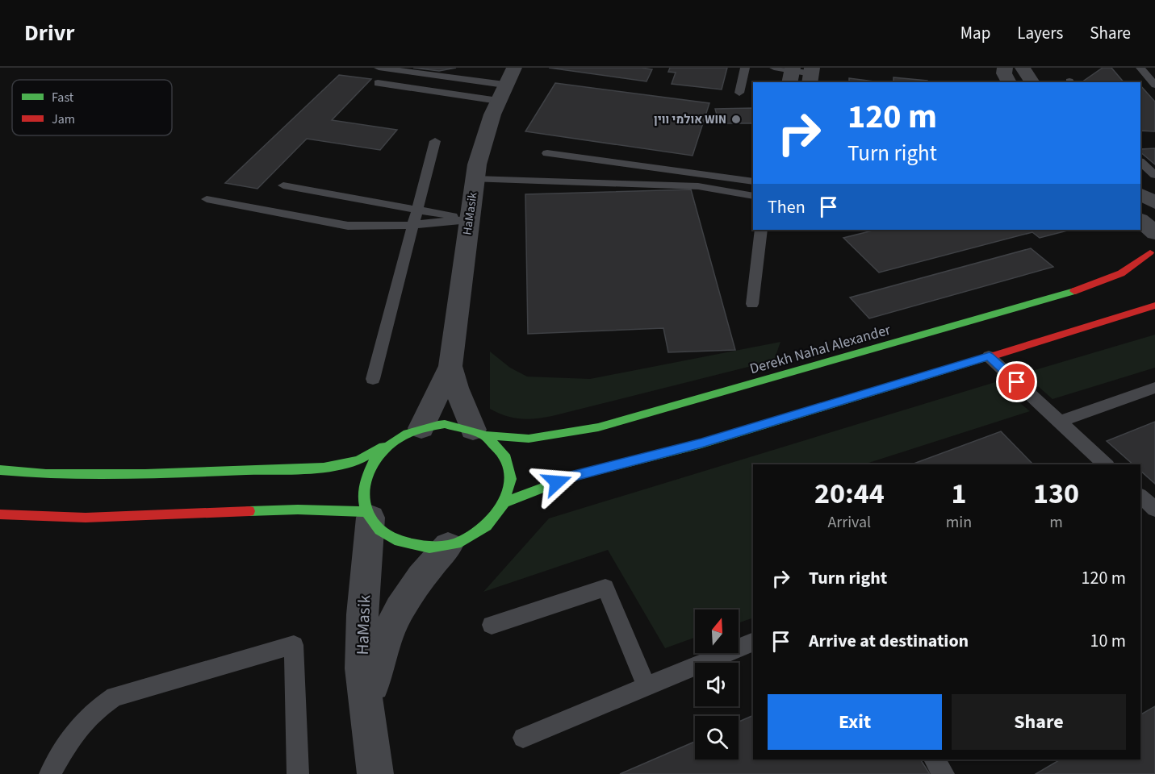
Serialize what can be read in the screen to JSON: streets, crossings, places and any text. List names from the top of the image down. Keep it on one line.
{"streets":{"street":["HaMasik","Derekh Nahal Alexander"]},"crossings":[["HaMasik","Derekh Nahal Alexander"]],"places":["אולמי ווין WIN"],"legend":["Fast","Jam"],"north":"top","page":{"header":"Drivr","nav":["Map","Layers","Share"],"turn":["120 m","Turn right"],"then":"Then","eta":["20:44","Arrival","1","min","130","m"],"list":[{"name":"Turn right","value":"120 m"},{"name":"Arrive at destination","value":"10 m"}],"buttons":["Exit","Share"]}}
